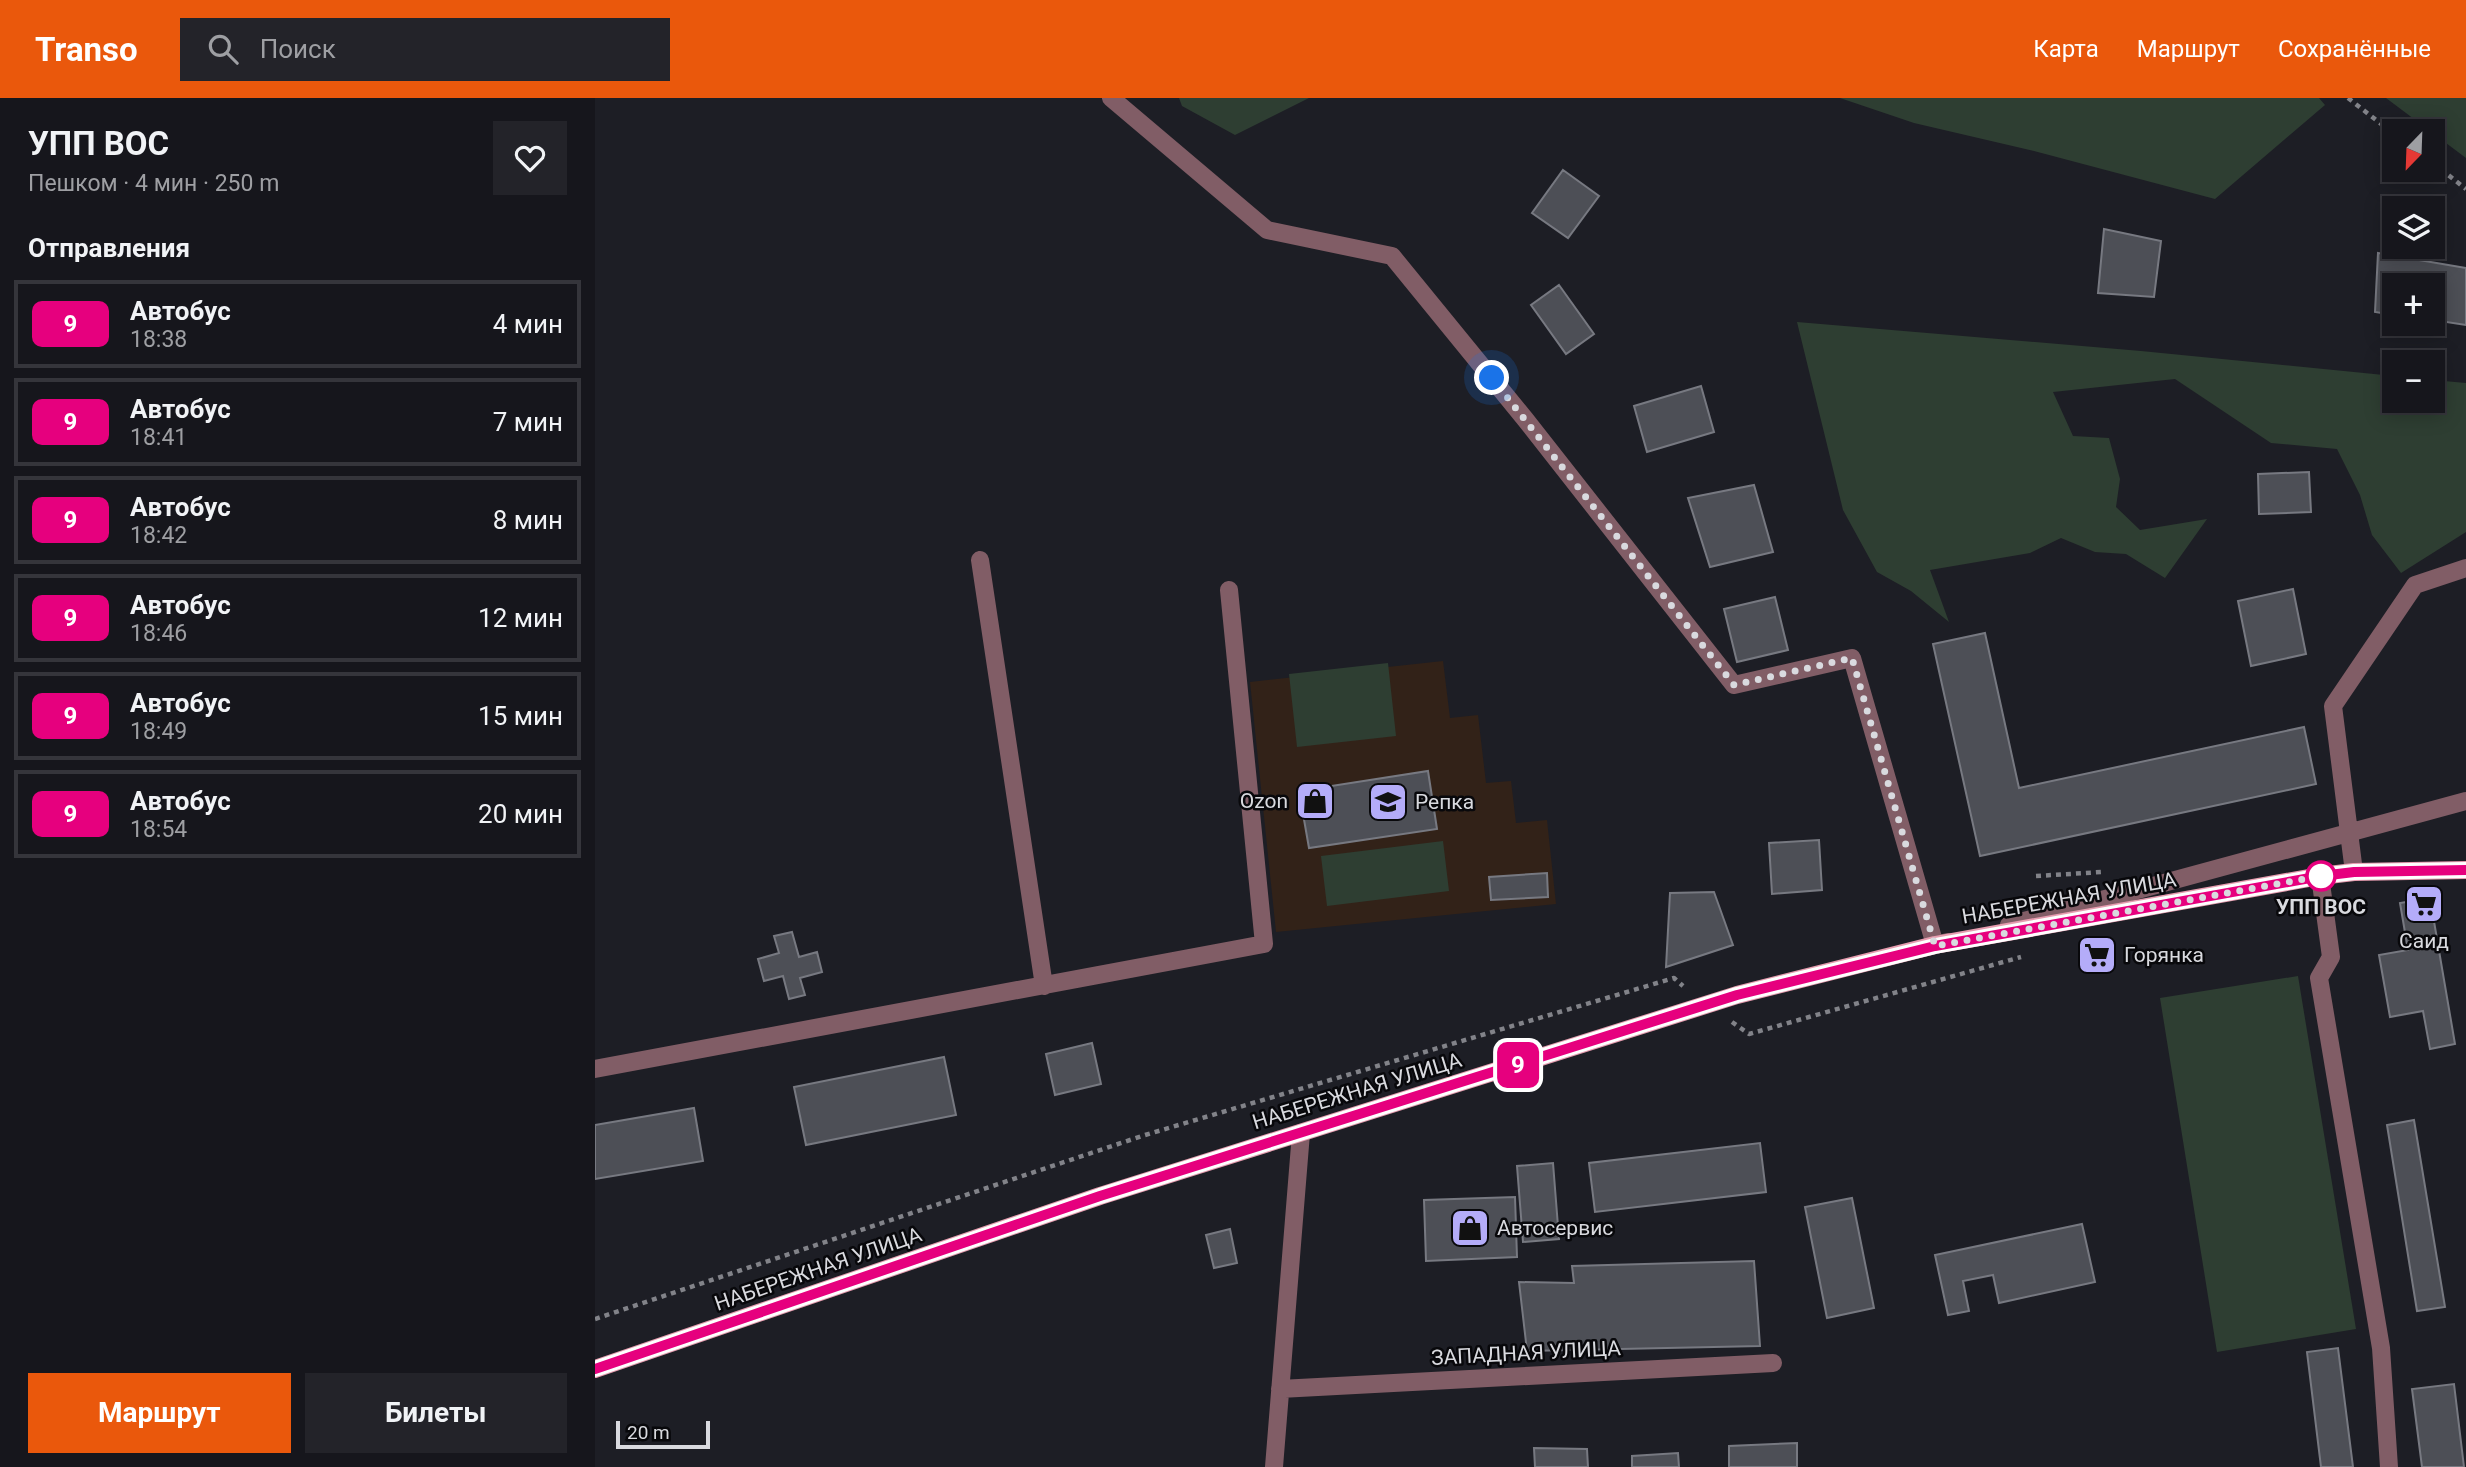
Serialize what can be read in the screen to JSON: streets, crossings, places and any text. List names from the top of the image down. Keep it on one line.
{"streets":{"main road":["НАБЕРЕЖНАЯ УЛИЦА"],"street":["ЗАПАДНАЯ УЛИЦА"]},"places":{"shop":["Ozon","Автосервис"],"school or university":["Репка"],"other":["УПП ВОС"],"supermarket":["Саид","Горянка"]},"lines":["bus line 9"],"scale_bar":"20 m","north":"bottom left","page":{"header":"Transo","search":"Поиск","nav":["Карта","Маршрут","Сохранённые"],"heading":[["УПП ВОС","Пешком · 4 мин · 250 m"],"Отправления"],"on_map":"9","map_buttons":["+","−"],"list":[{"mark":"9","name":"Автобус","note":"18:38","value":"4 мин"},{"mark":"9","name":"Автобус","note":"18:41","value":"7 мин"},{"mark":"9","name":"Автобус","note":"18:42","value":"8 мин"},{"mark":"9","name":"Автобус","note":"18:46","value":"12 мин"},{"mark":"9","name":"Автобус","note":"18:49","value":"15 мин"},{"mark":"9","name":"Автобус","note":"18:54","value":"20 мин"}],"buttons":["Маршрут","Билеты"],"scale":"20 m"}}
